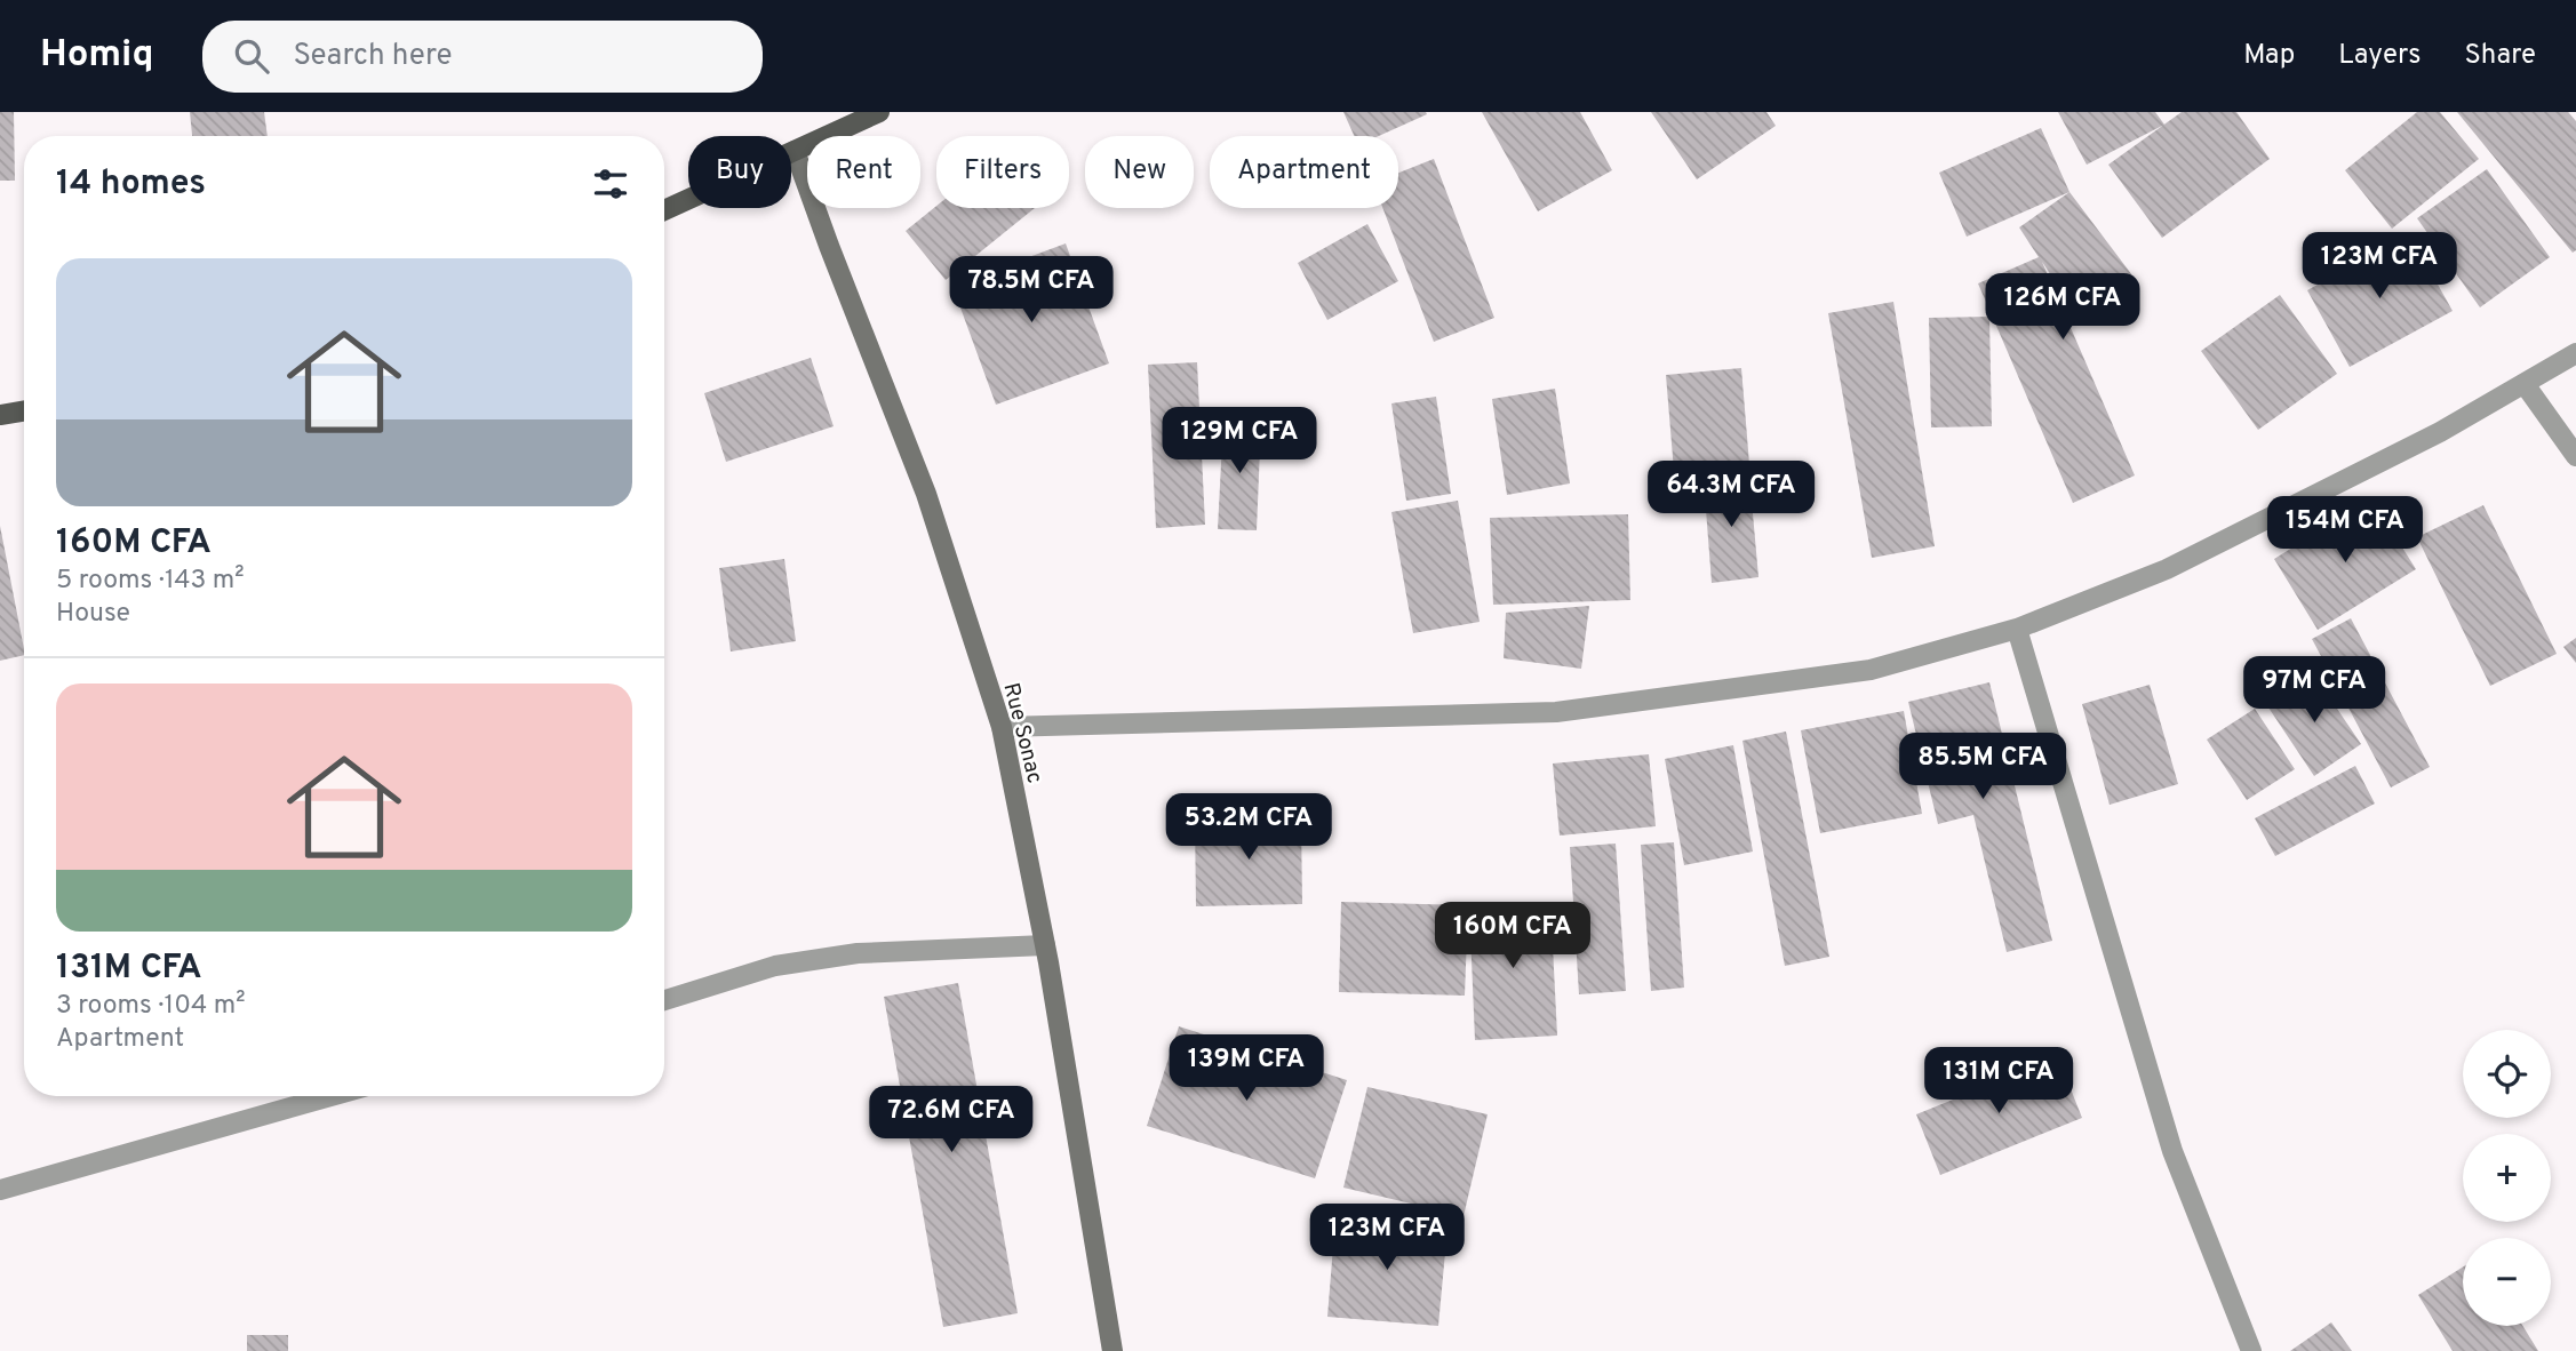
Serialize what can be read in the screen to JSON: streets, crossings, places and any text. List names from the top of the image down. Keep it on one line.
{"streets":{"street":["Rue Sonac"]},"page":{"header":"Homiq","search":"Search here","nav":["Map","Layers","Share"],"chip":["Buy","Rent","Filters","New","Apartment"],"heading":"14 homes","price":["123M CFA","78.5M CFA","126M CFA","129M CFA","64.3M CFA","154M CFA","97M CFA","85.5M CFA","53.2M CFA","160M CFA","139M CFA","131M CFA","72.6M CFA","123M CFA"],"list":[{"name":"160M CFA","note":"5 rooms · 143 m² · House"},{"name":"131M CFA","note":"3 rooms · 104 m² · Apartment"}],"map_buttons":["+","−"]}}
